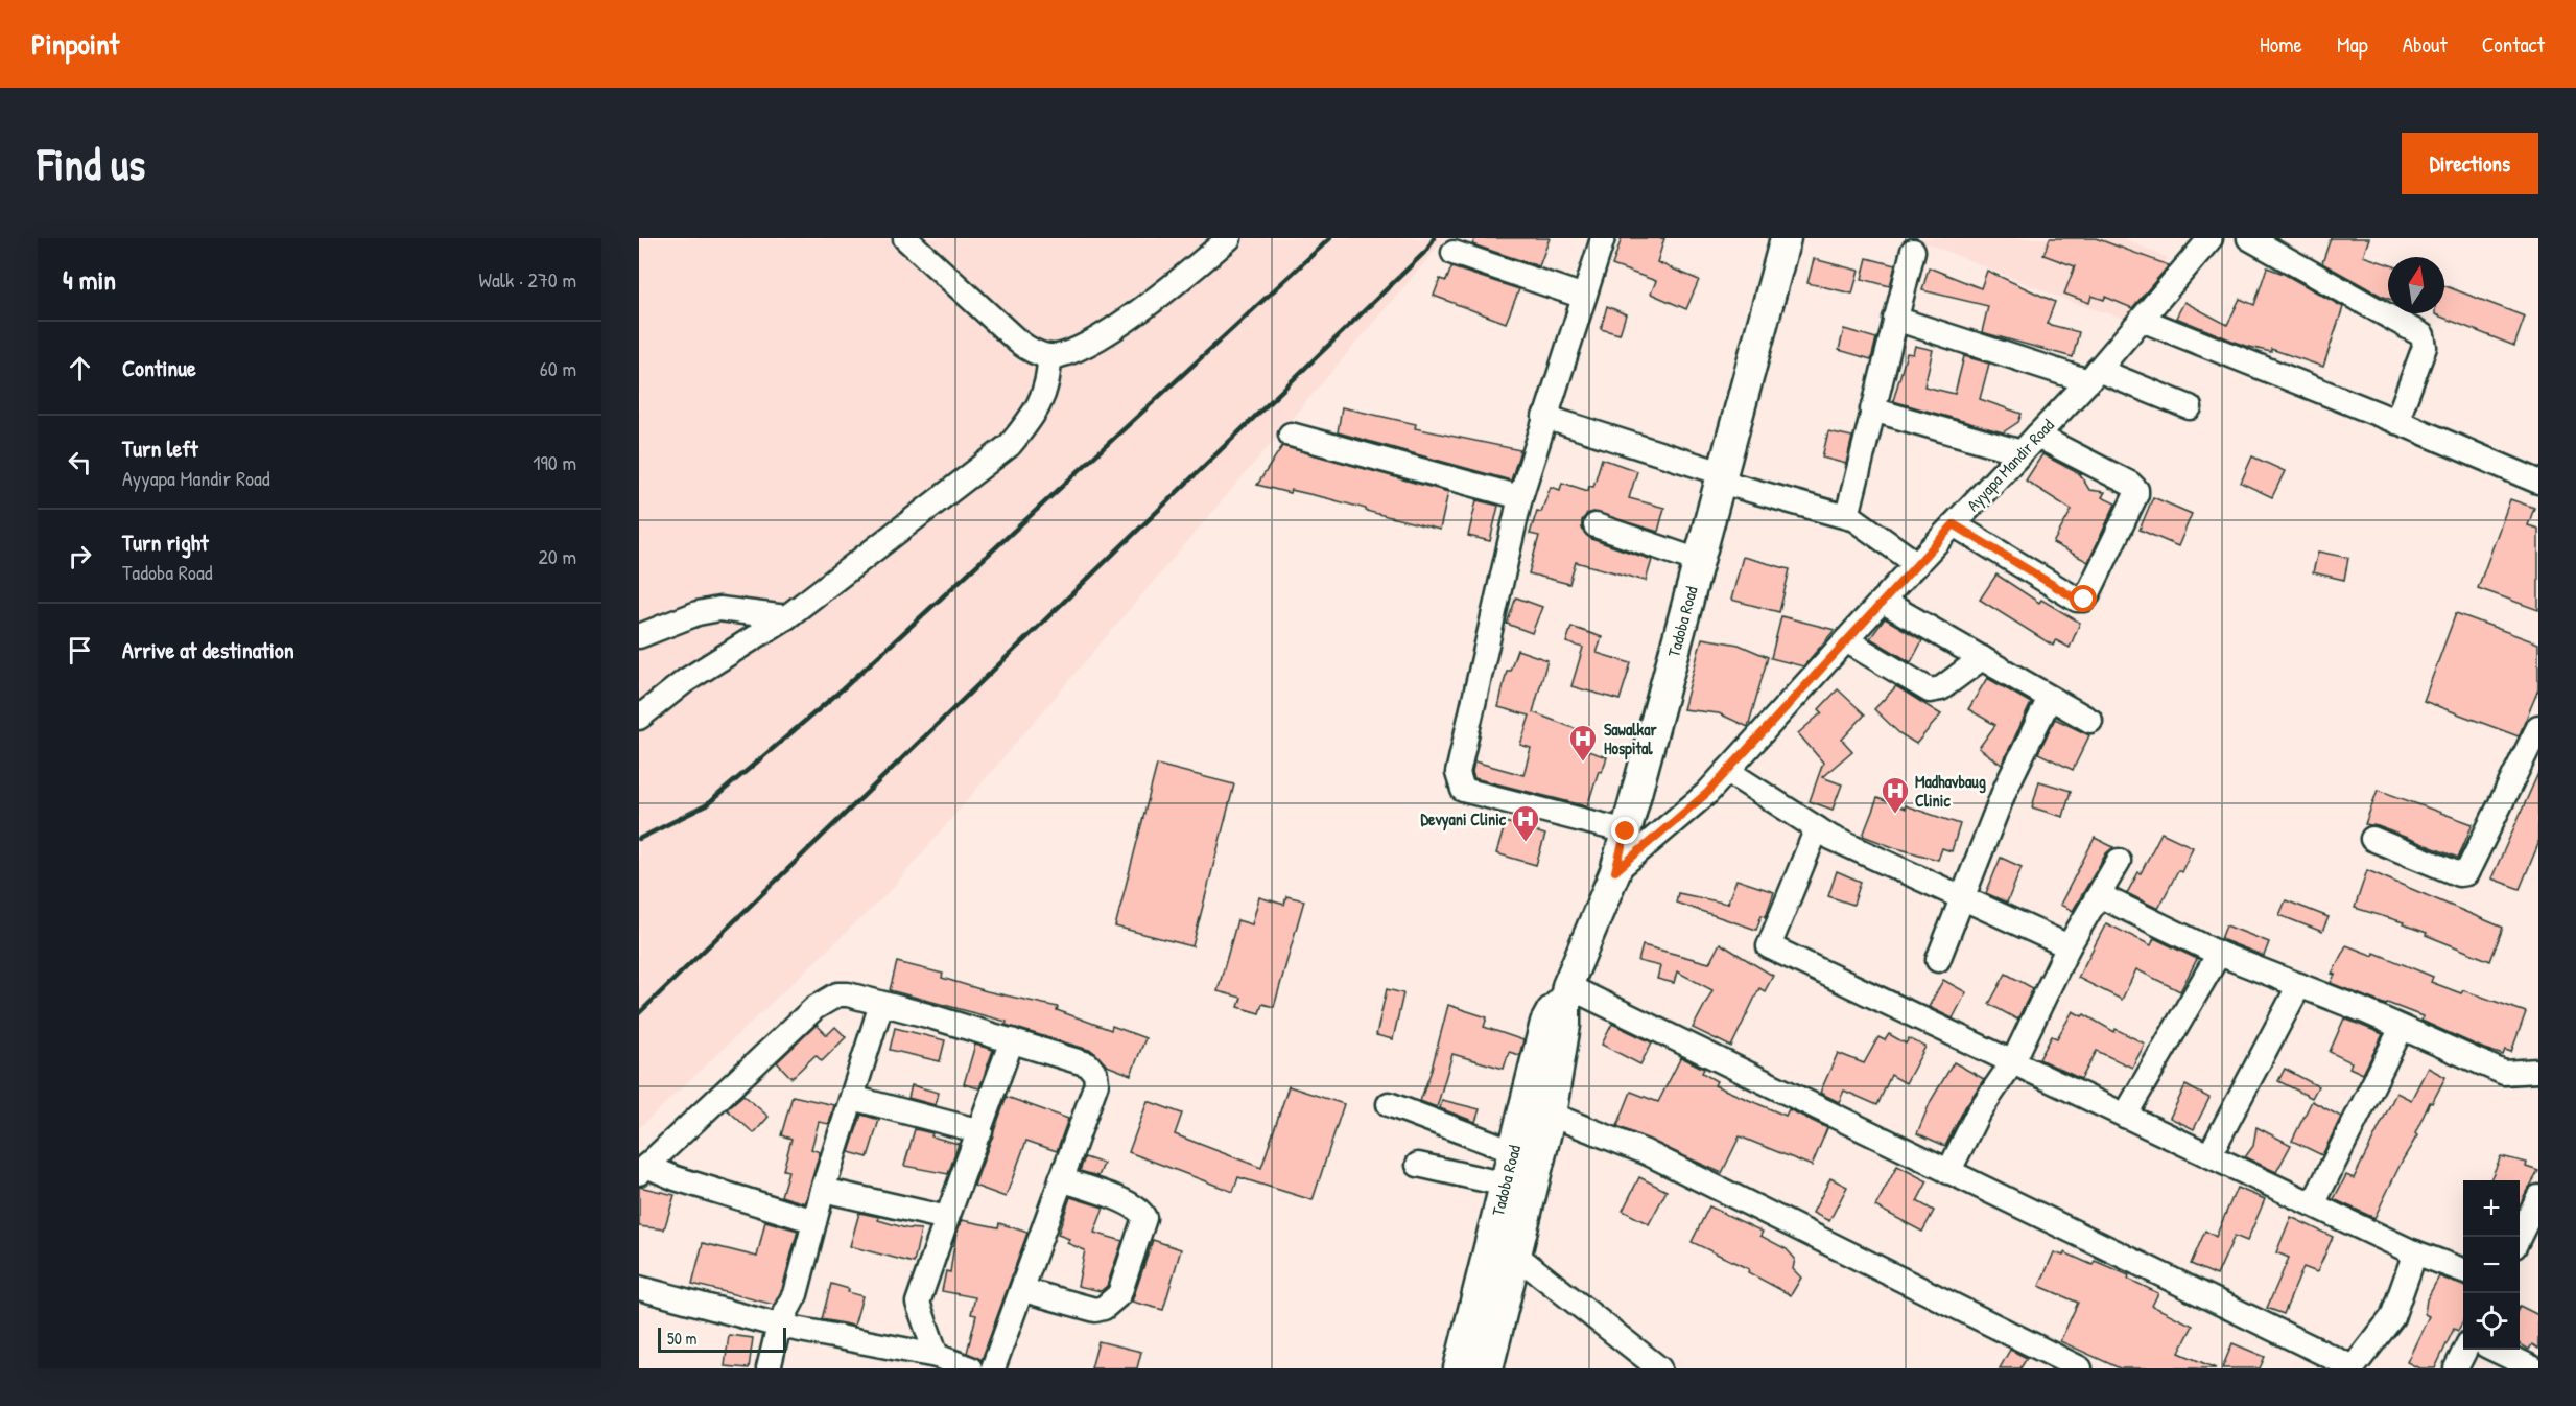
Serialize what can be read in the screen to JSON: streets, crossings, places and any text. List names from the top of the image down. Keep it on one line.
{"streets":{"main road":["Tadoba Road"],"street":["Ayyapa Mandir Road"]},"crossings":[["Ayyapa Mandir Road","Tadoba Road"]],"places":{"hospital":["Sawalkar Hospital","Madhavbaug Clinic","Devyani Clinic"]},"scale_bar":"50 m","north":"top","page":{"header":"Pinpoint","nav":["Home","Map","About","Contact"],"buttons":"Directions","title":"Find us","heading":["4 min","Walk · 270 m"],"list":[["Continue","60 m"],["Turn left","Ayyapa Mandir Road","190 m"],["Turn right","Tadoba Road","20 m"],"Arrive at destination"],"map_buttons":["+","−"],"scale":"50 m"}}
